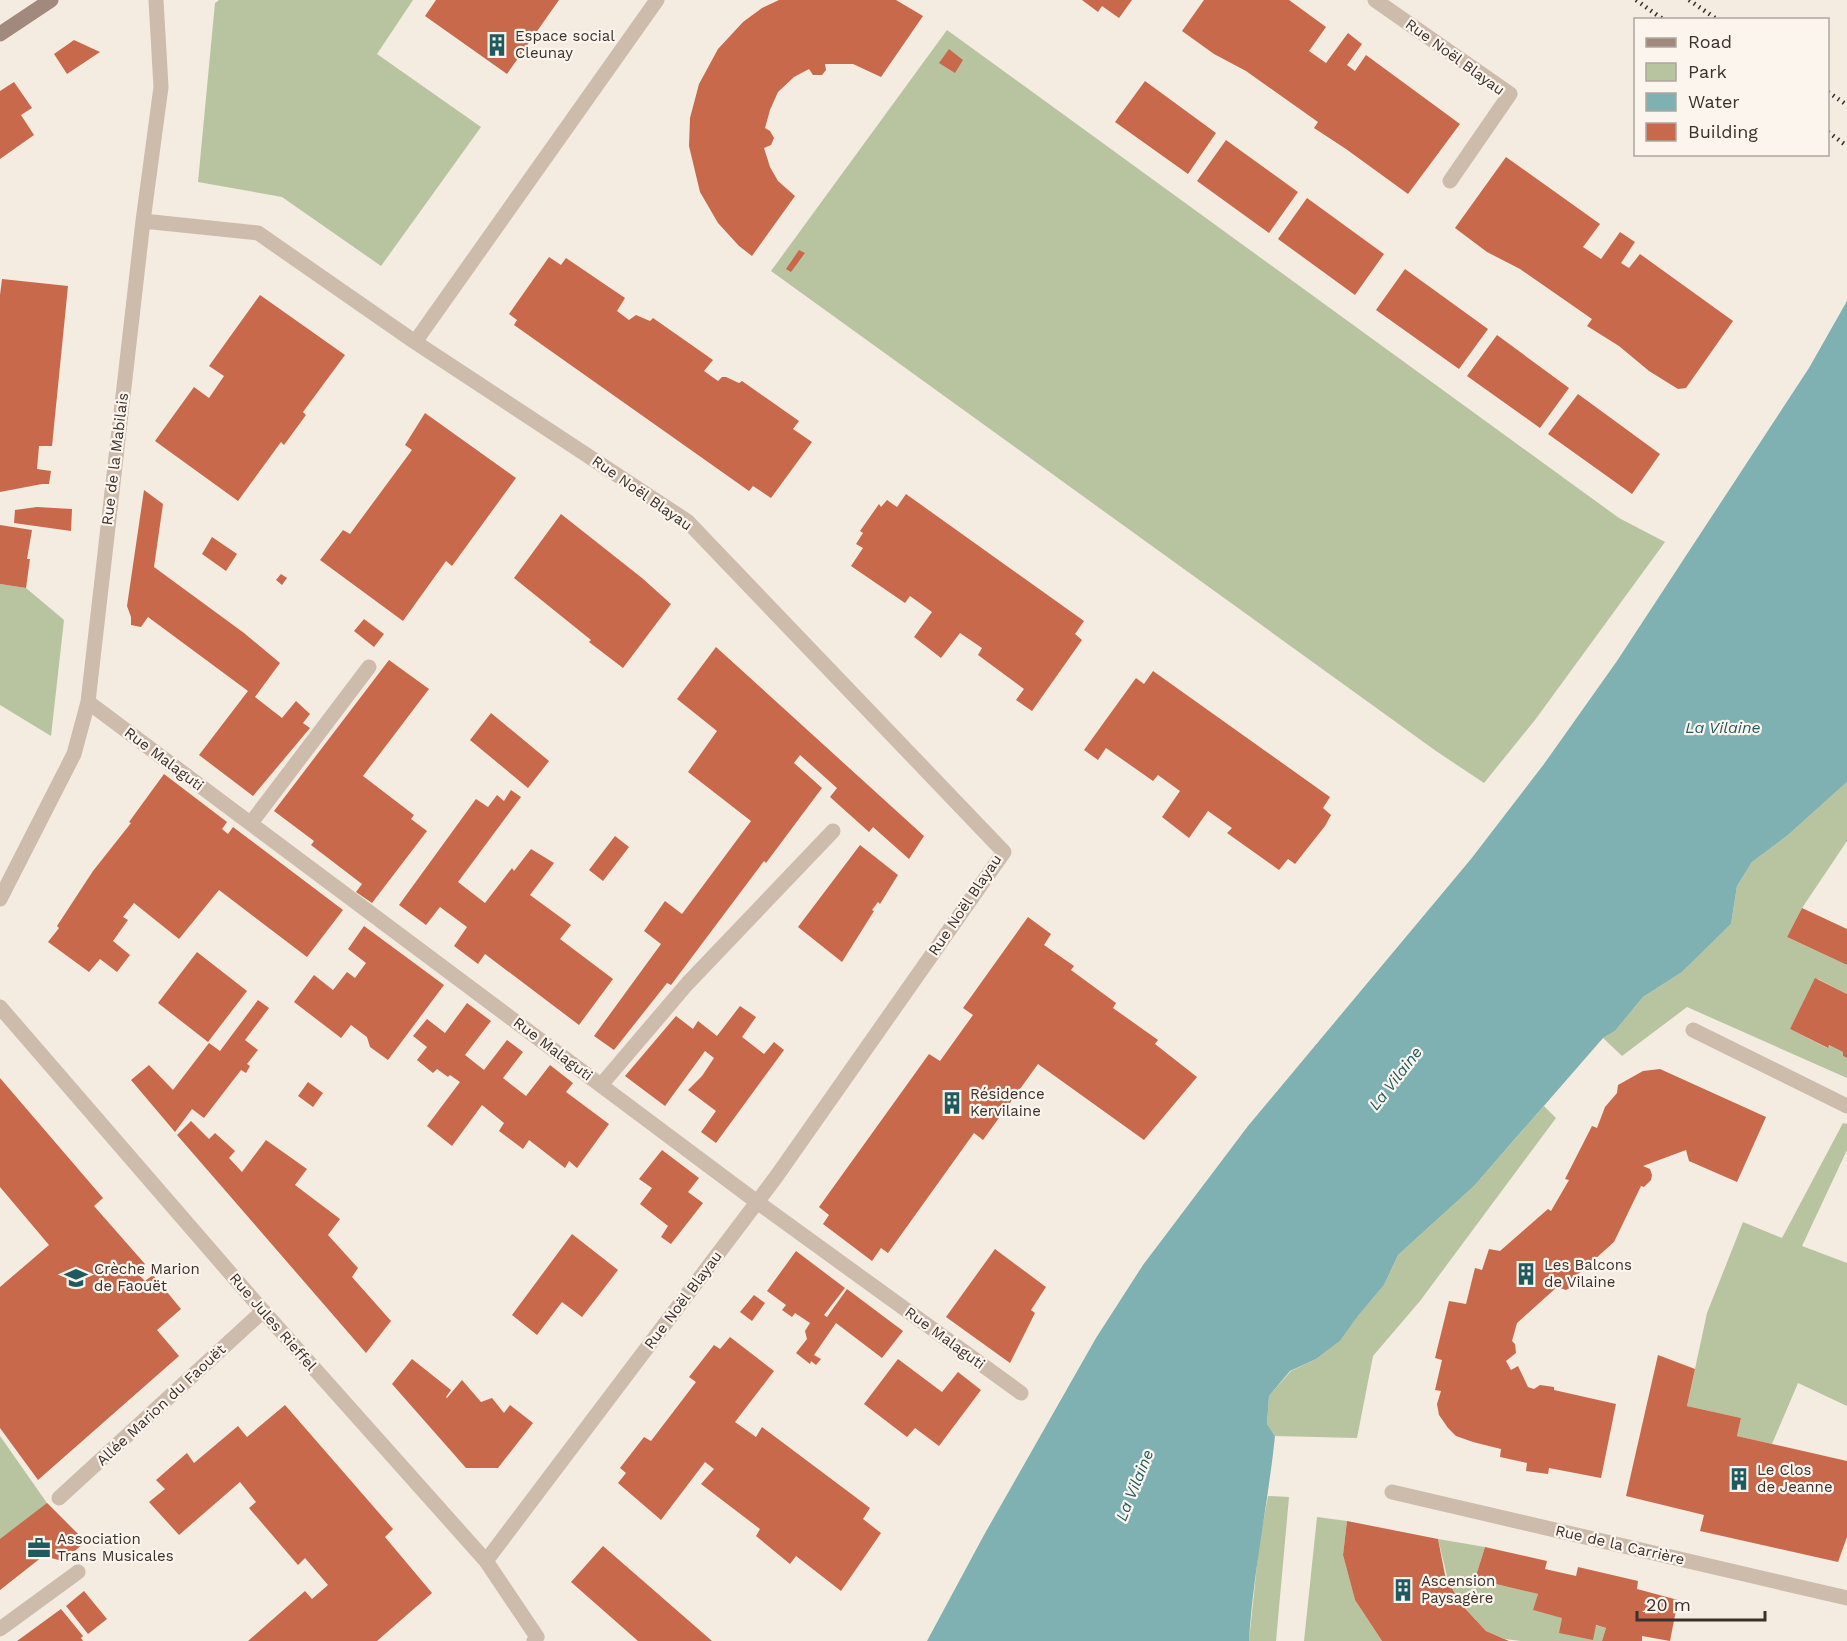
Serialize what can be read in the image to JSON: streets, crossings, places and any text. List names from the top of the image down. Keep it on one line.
{"streets":{"street":["Rue Noël Blayau","Rue de la Mabilais","Rue Malaguti","Rue Jules Rieffel","Allée Marion du Faouët","Rue de la Carrière"]},"crossings":[["Rue Noël Blayau","Rue de la Mabilais"],["Rue Noël Blayau","Rue Malaguti"],["Rue Noël Blayau","Rue Jules Rieffel"],["Rue de la Mabilais","Rue Malaguti"],["Rue Jules Rieffel","Allée Marion du Faouët"]],"water":["La Vilaine"],"places":{"building":["Espace social Cleunay","Résidence Kervilaine","Les Balcons de Vilaine","Le Clos de Jeanne","Ascension Paysagère"],"school or university":["Crèche Marion de Faouët"],"office":["Association Trans Musicales"]},"legend":["Road","Park","Water","Building"],"scale_bar":"20 m"}
